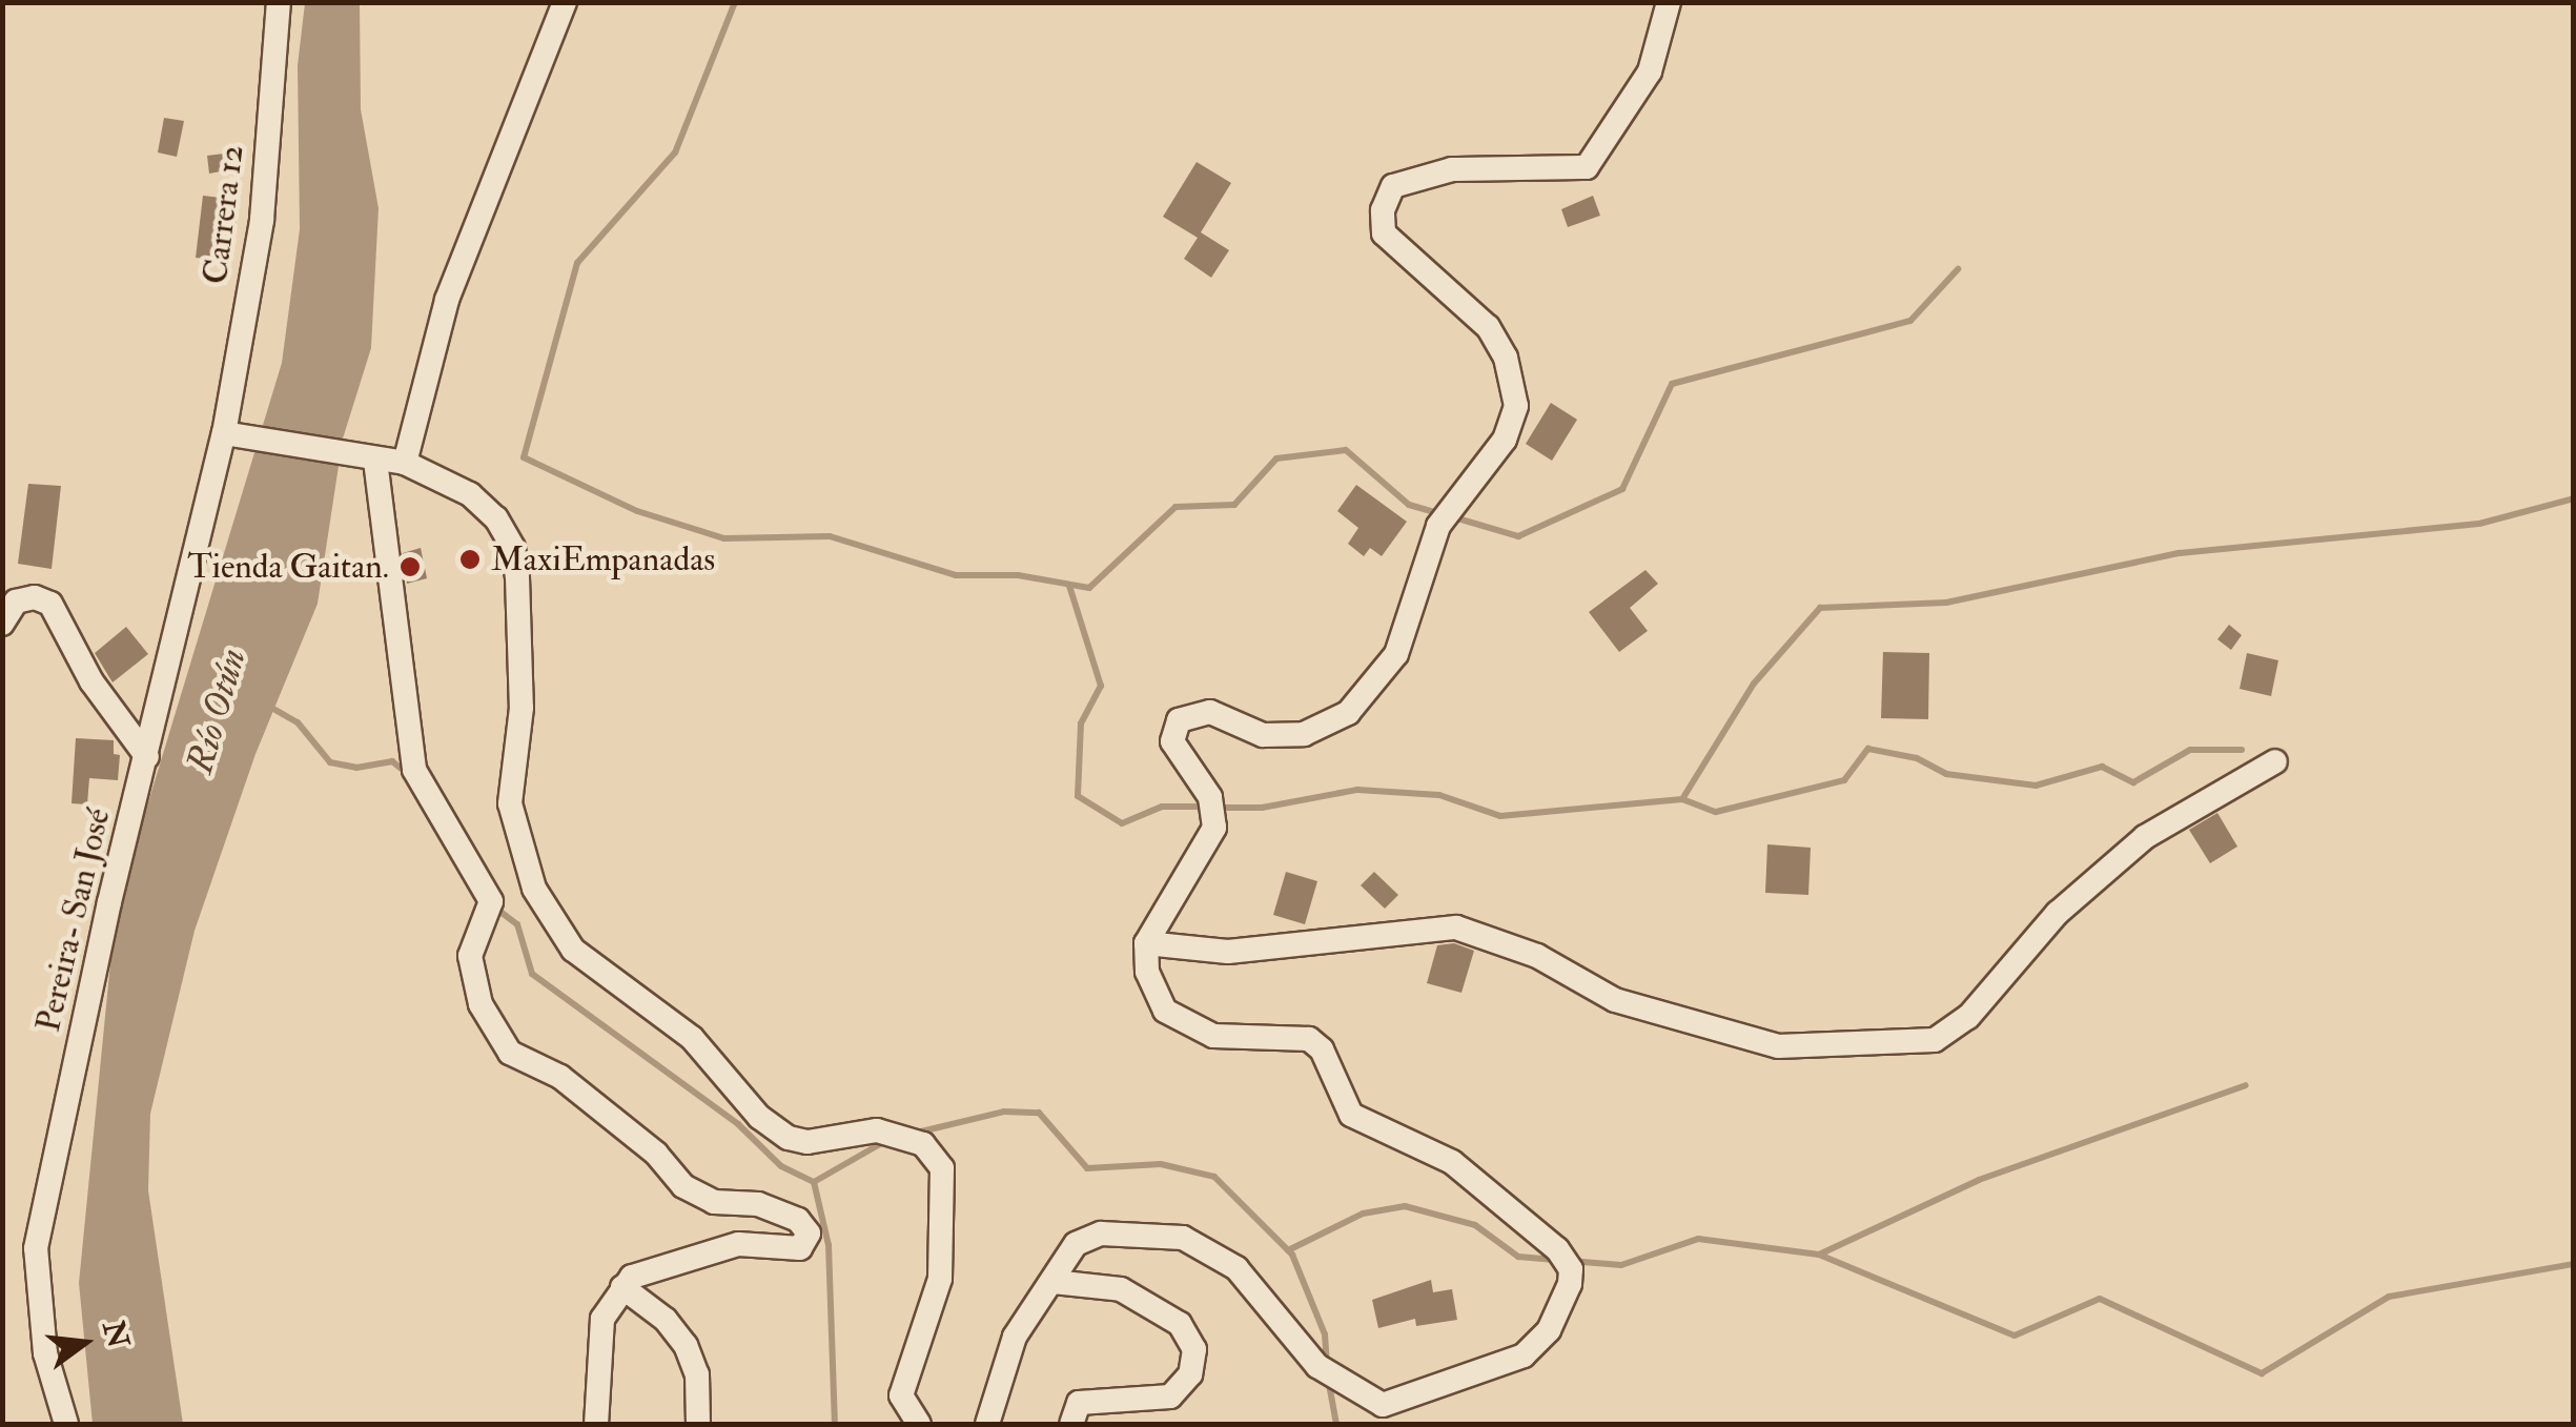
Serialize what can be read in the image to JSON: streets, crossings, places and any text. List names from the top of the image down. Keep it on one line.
{"streets":{"street":["Carrera 12","Pereira- San José"]},"crossings":[["Carrera 12","Pereira- San José"]],"water":["Río Otún"],"places":["MaxiEmpanadas","Tienda Gaitan."],"north":"right"}
